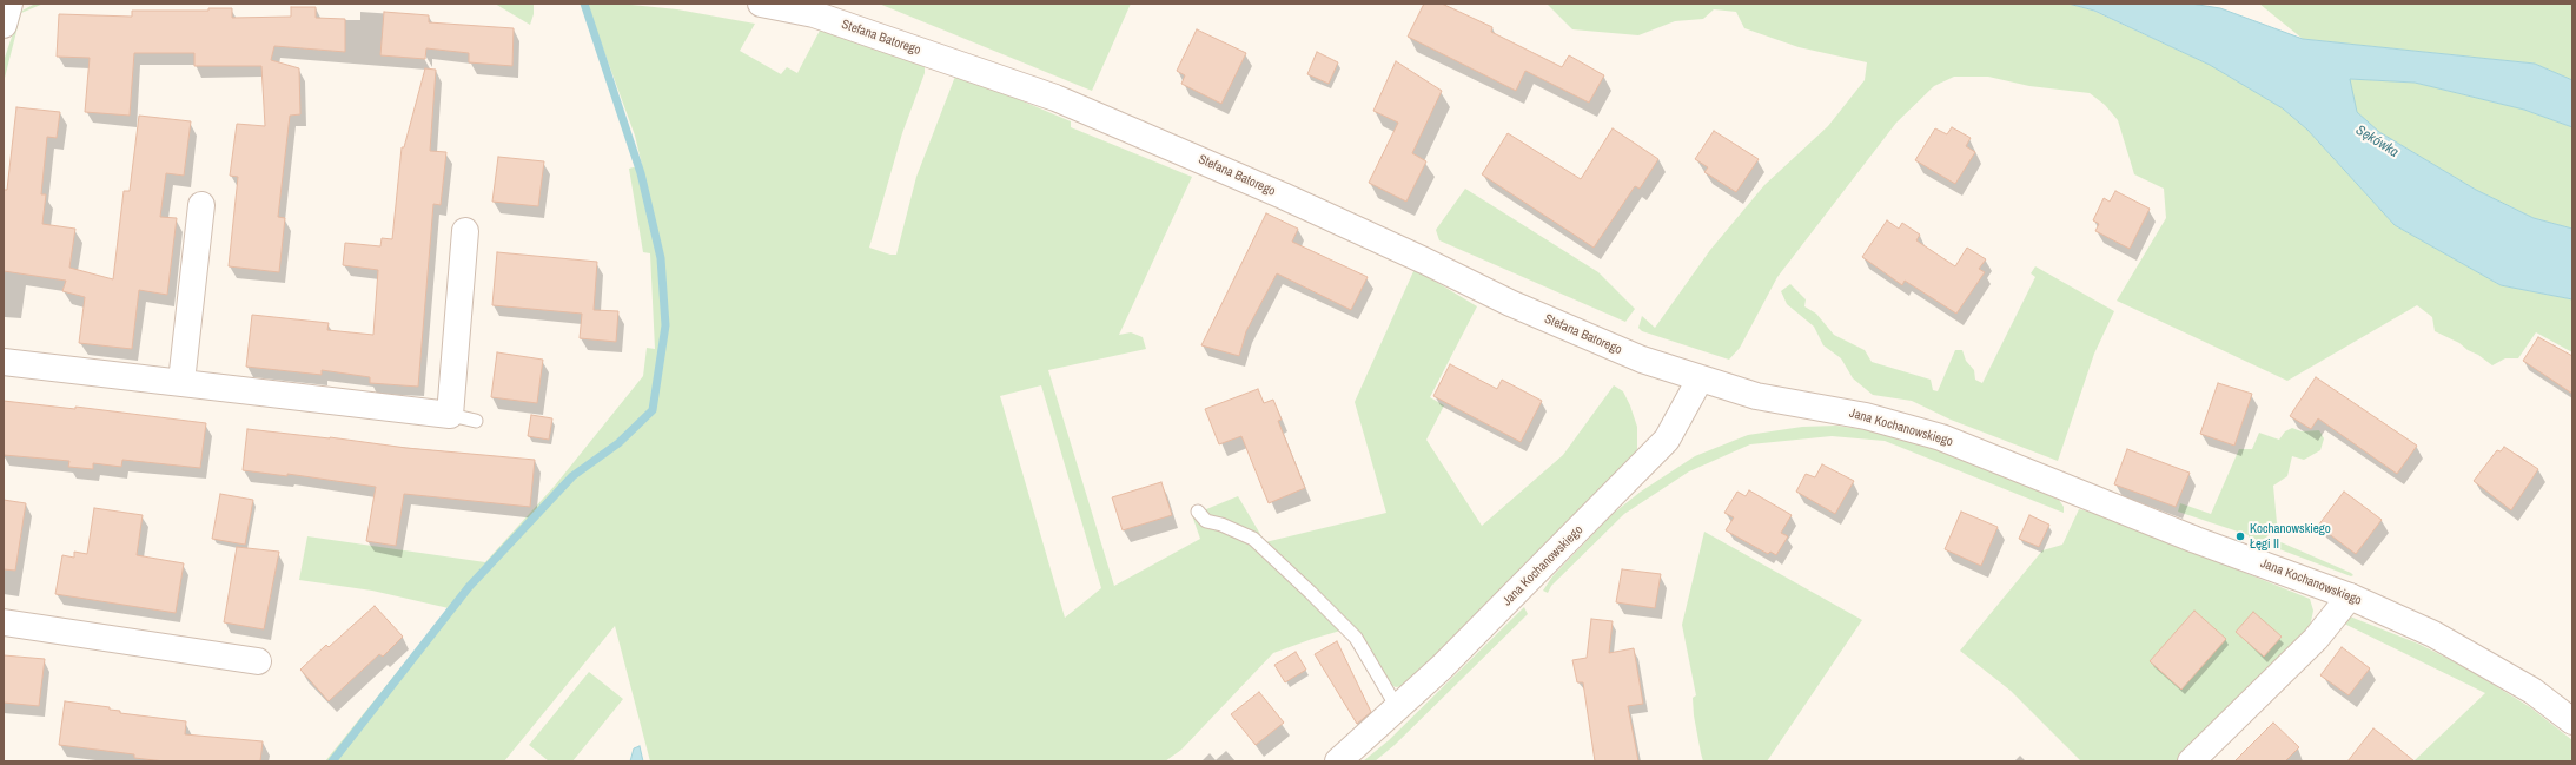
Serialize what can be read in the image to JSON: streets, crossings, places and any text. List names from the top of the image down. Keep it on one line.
{"streets":{"street":["Stefana Batorego","Jana Kochanowskiego"]},"crossings":[["Stefana Batorego","Jana Kochanowskiego"]],"water":["Sękówka"],"places":["Kochanowskiego Łęgi II"]}
